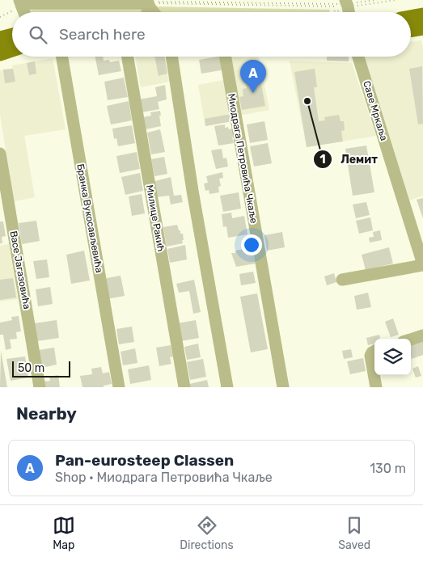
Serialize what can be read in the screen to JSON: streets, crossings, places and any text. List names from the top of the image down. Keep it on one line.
{"streets":{"street":["Саве Мркаља","Миодрага Петровића Чкаље","Бранка Вукосављевића","Милице Ракић","Васе Јагазовића"]},"places":["Лемит"],"scale_bar":"50 m","page":{"search":"Search here","pins":"A","scale":"50 m","heading":"Nearby","list":[{"mark":"A","name":"Pan-eurosteep Classen","note":"Shop · Миодрага Петровића Чкаље","value":"130 m"}],"nav":["Map","Directions","Saved"]}}
